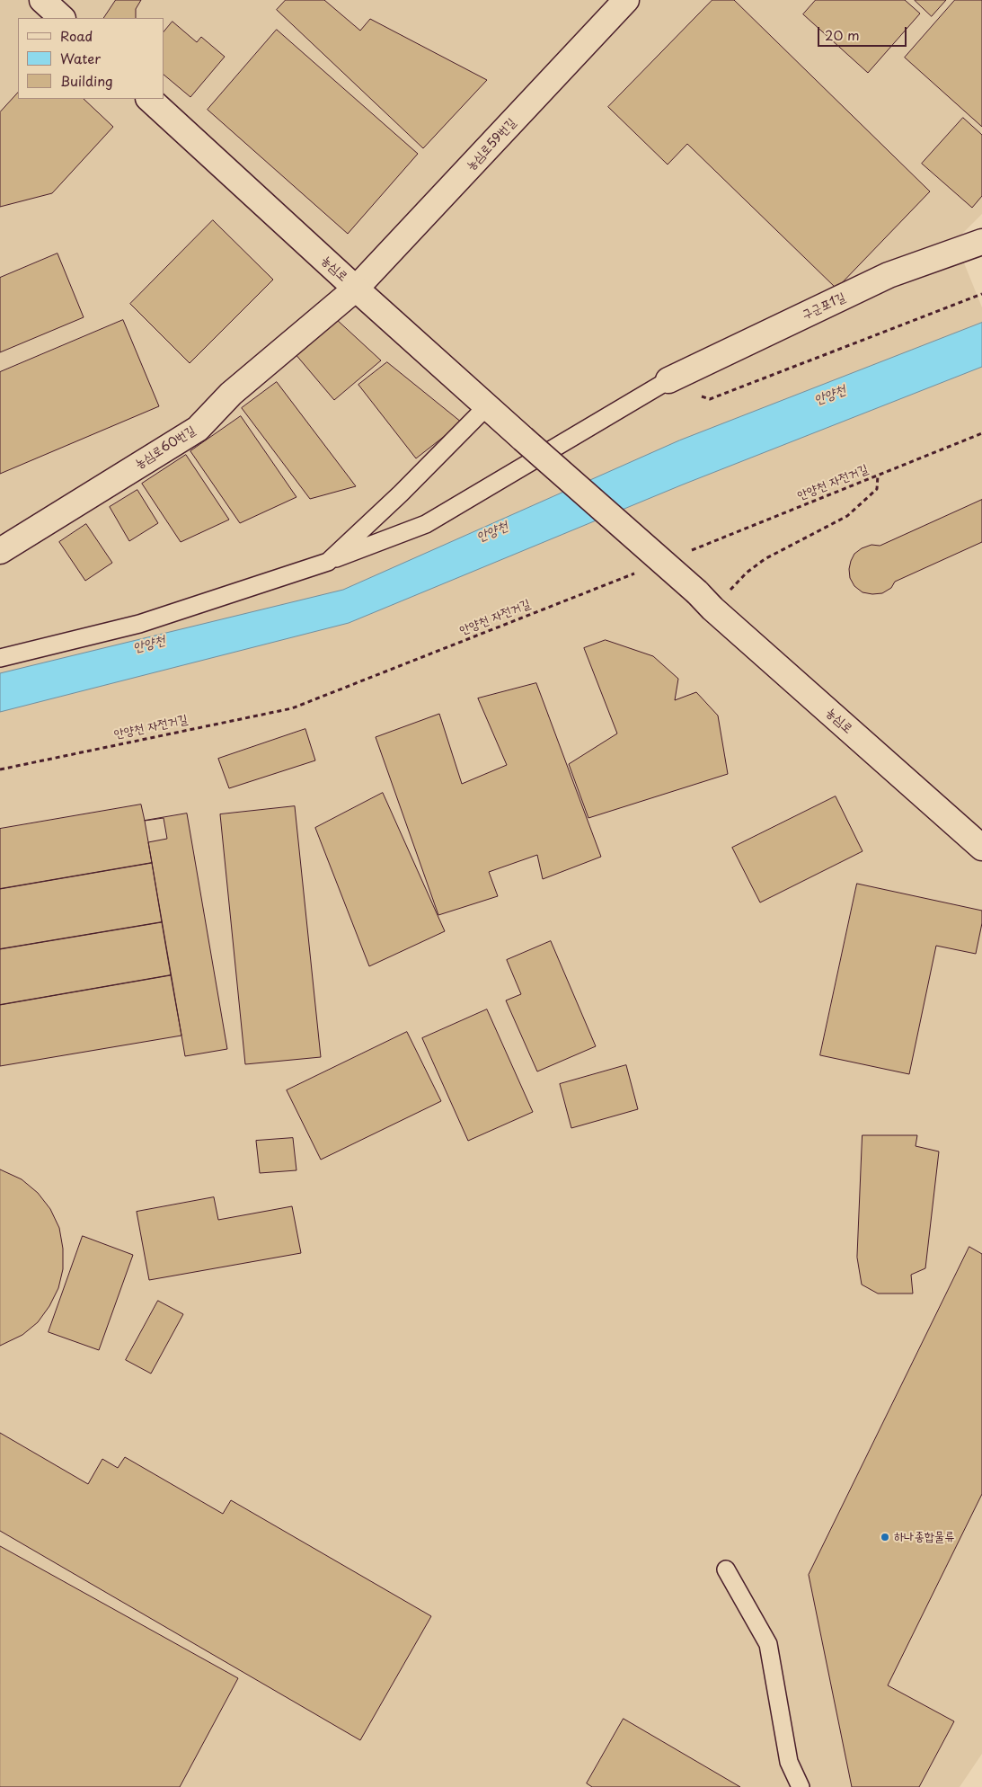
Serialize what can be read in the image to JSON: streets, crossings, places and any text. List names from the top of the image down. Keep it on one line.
{"streets":{"street":["농심로59번길","농심로","구군포1길","농심로60번길"],"path":["안양천 자전거길"]},"crossings":[["농심로59번길","농심로"],["농심로59번길","농심로60번길"],["농심로","농심로60번길"]],"water":["안양천"],"places":["하나종합물류"],"legend":["Road","Water","Building"],"scale_bar":"20 m"}
